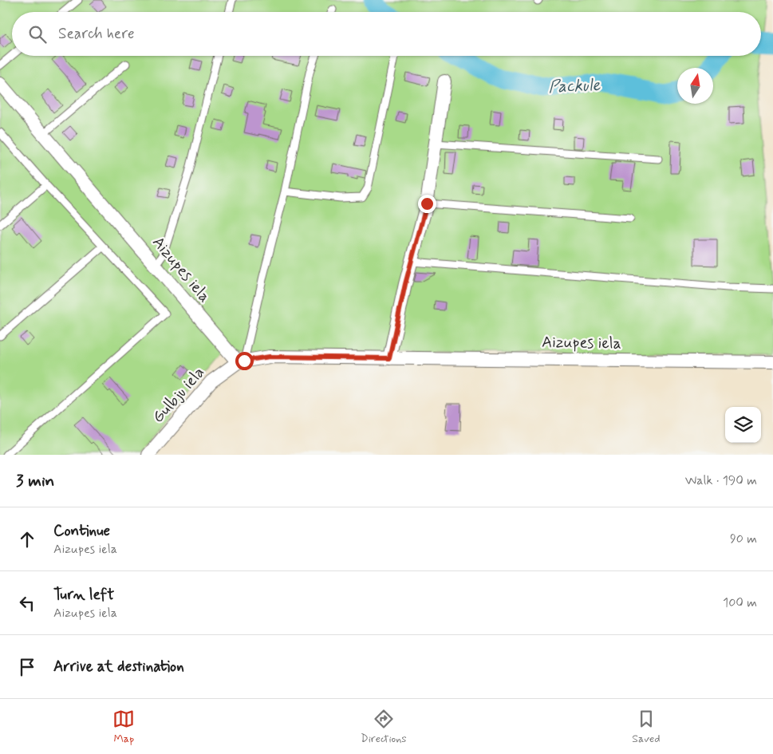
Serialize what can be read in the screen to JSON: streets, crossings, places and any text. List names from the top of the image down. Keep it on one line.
{"streets":{"street":["Aizupes iela","Gulbju iela"]},"crossings":[["Aizupes iela","Gulbju iela"]],"water":["Packule"],"north":"top","page":{"search":"Search here","heading":["3 min","Walk · 190 m"],"list":[["Continue","Aizupes iela","90 m"],["Turn left","Aizupes iela","100 m"],"Arrive at destination"],"nav":["Map","Directions","Saved"]}}
